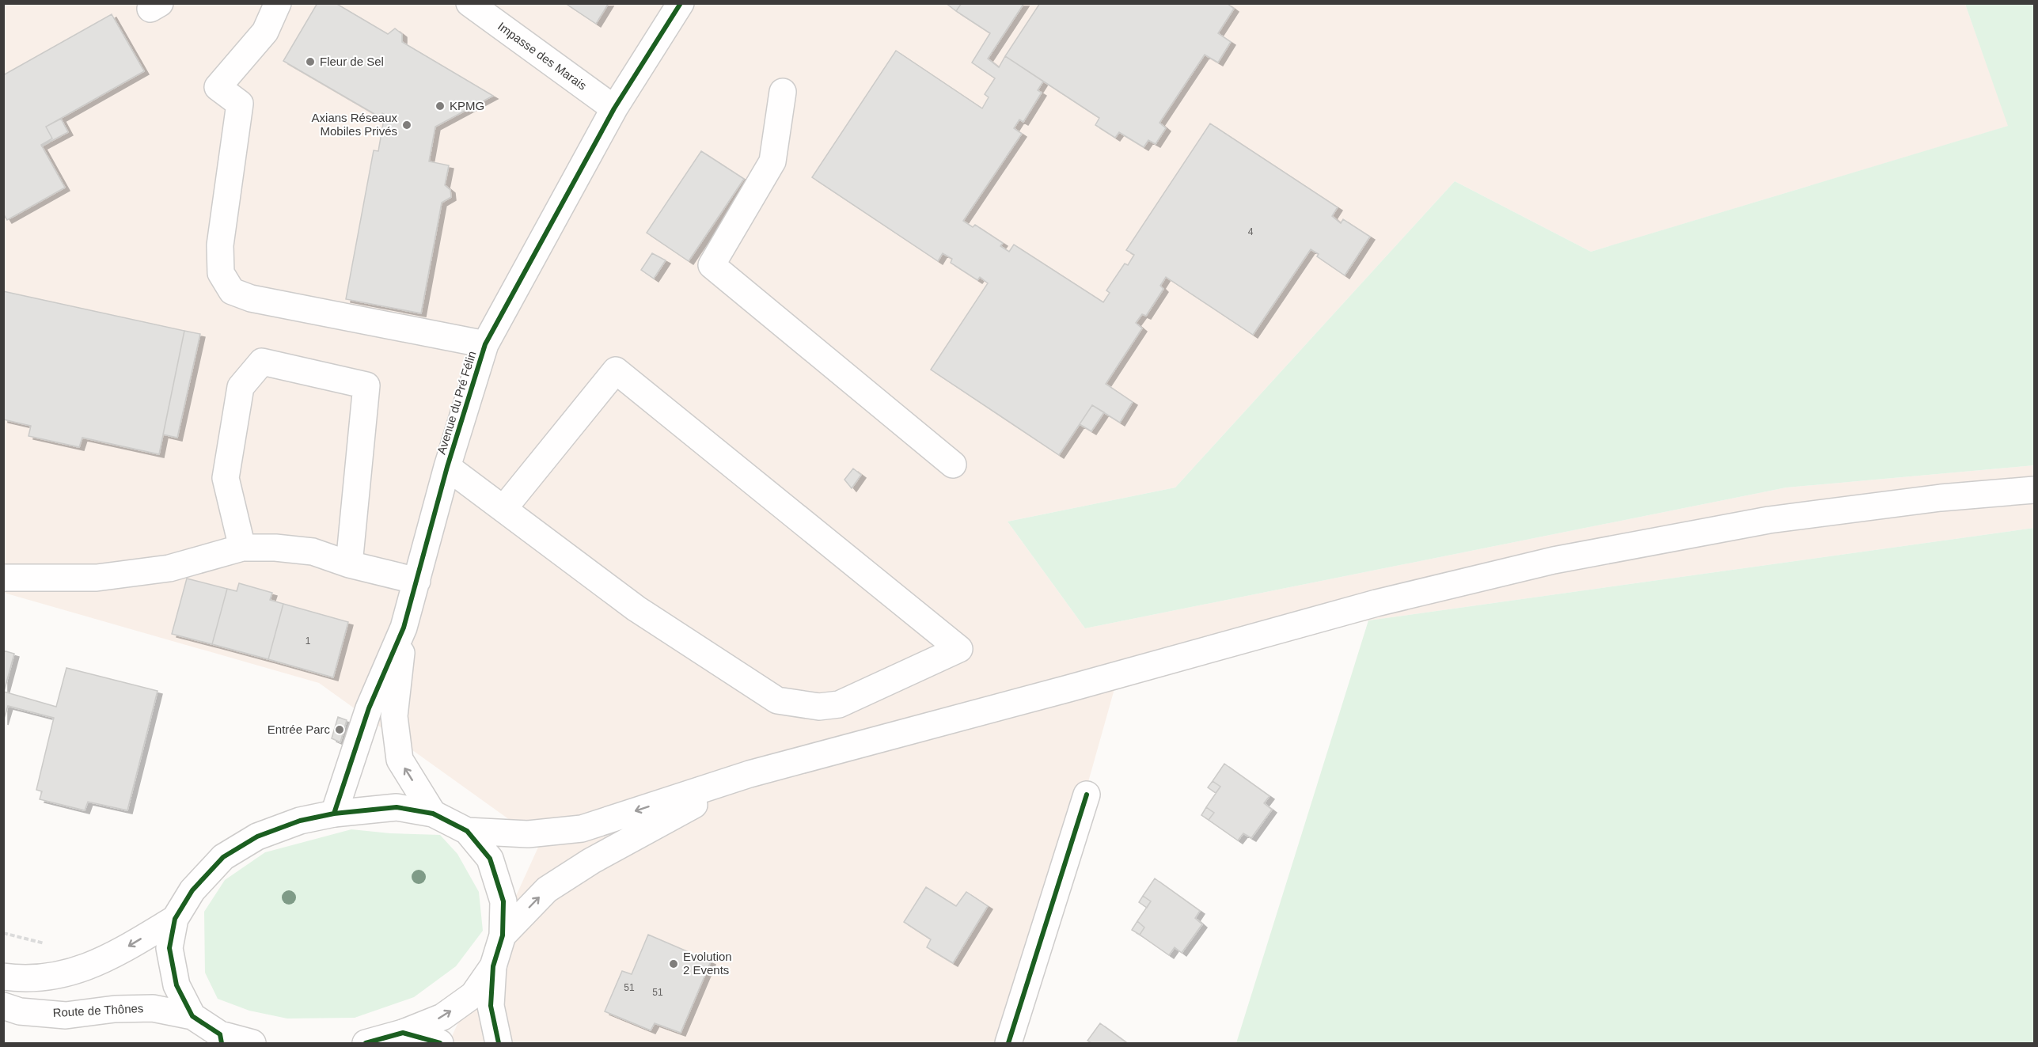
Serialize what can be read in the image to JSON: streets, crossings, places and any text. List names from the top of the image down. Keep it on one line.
{"streets":{"main road":["Impasse des Marais","Avenue du Pré Félin","Route de Thônes"]},"crossings":[["Impasse des Marais","Avenue du Pré Félin"]],"places":["Fleur de Sel","KPMG","Axians Réseaux Mobiles Privés","Entrée Parc","Evolution 2 Events"],"house_numbers":["4","1","51","51"]}
